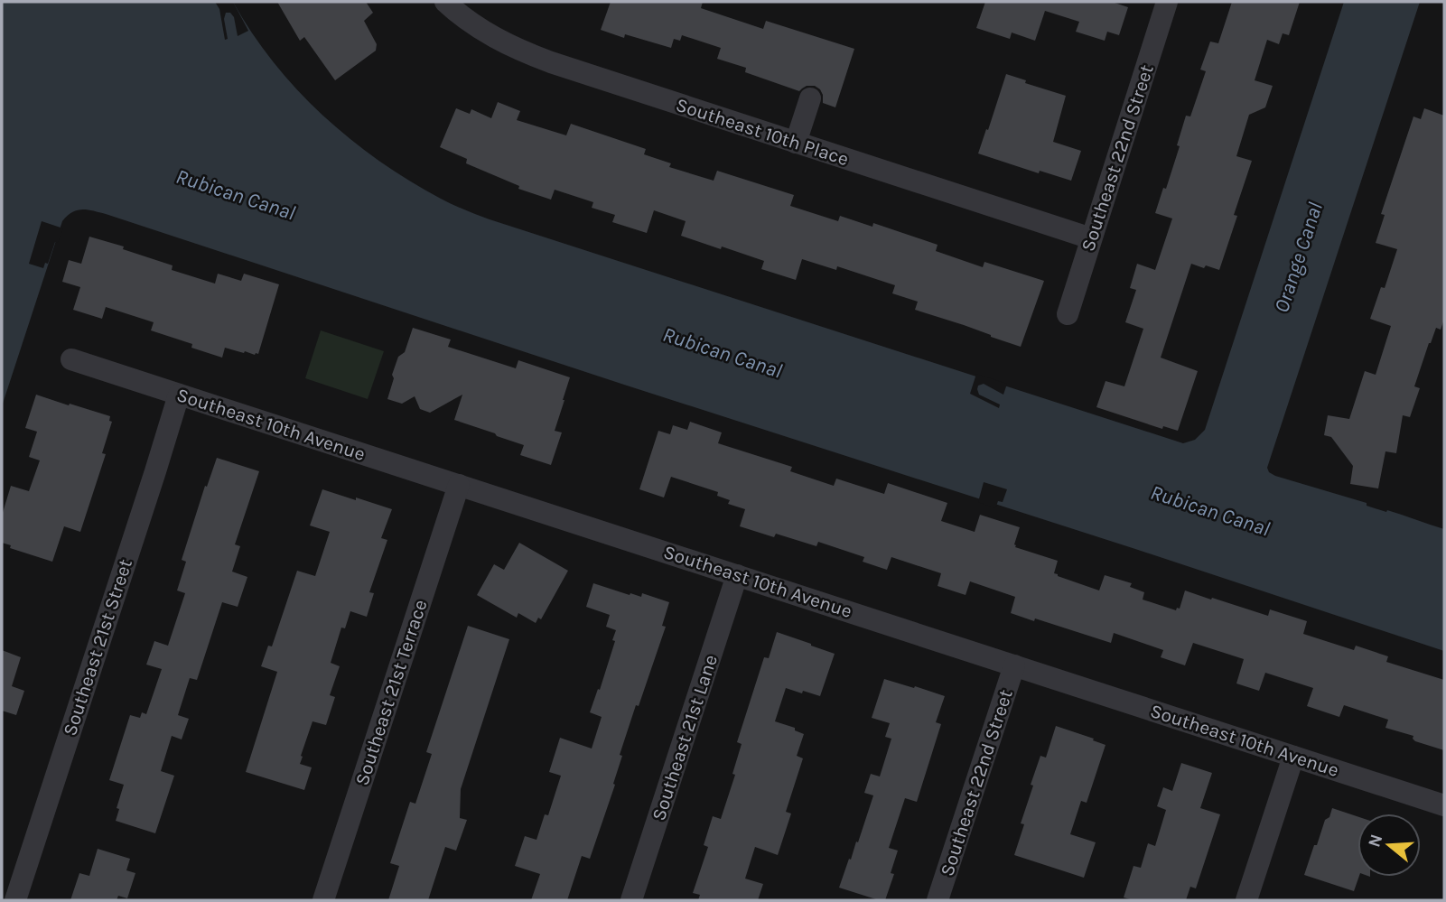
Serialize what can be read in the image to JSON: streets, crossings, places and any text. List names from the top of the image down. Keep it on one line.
{"streets":{"street":["Southeast 10th Place","Southeast 22nd Street","Southeast 10th Avenue","Southeast 21st Street","Southeast 21st Terrace","Southeast 21st Lane"]},"crossings":[["Southeast 10th Place","Southeast 22nd Street"],["Southeast 22nd Street","Southeast 10th Avenue"],["Southeast 10th Avenue","Southeast 21st Street"],["Southeast 10th Avenue","Southeast 21st Terrace"],["Southeast 10th Avenue","Southeast 21st Lane"]],"water":["Rubican Canal","Orange Canal"],"north":"left"}
